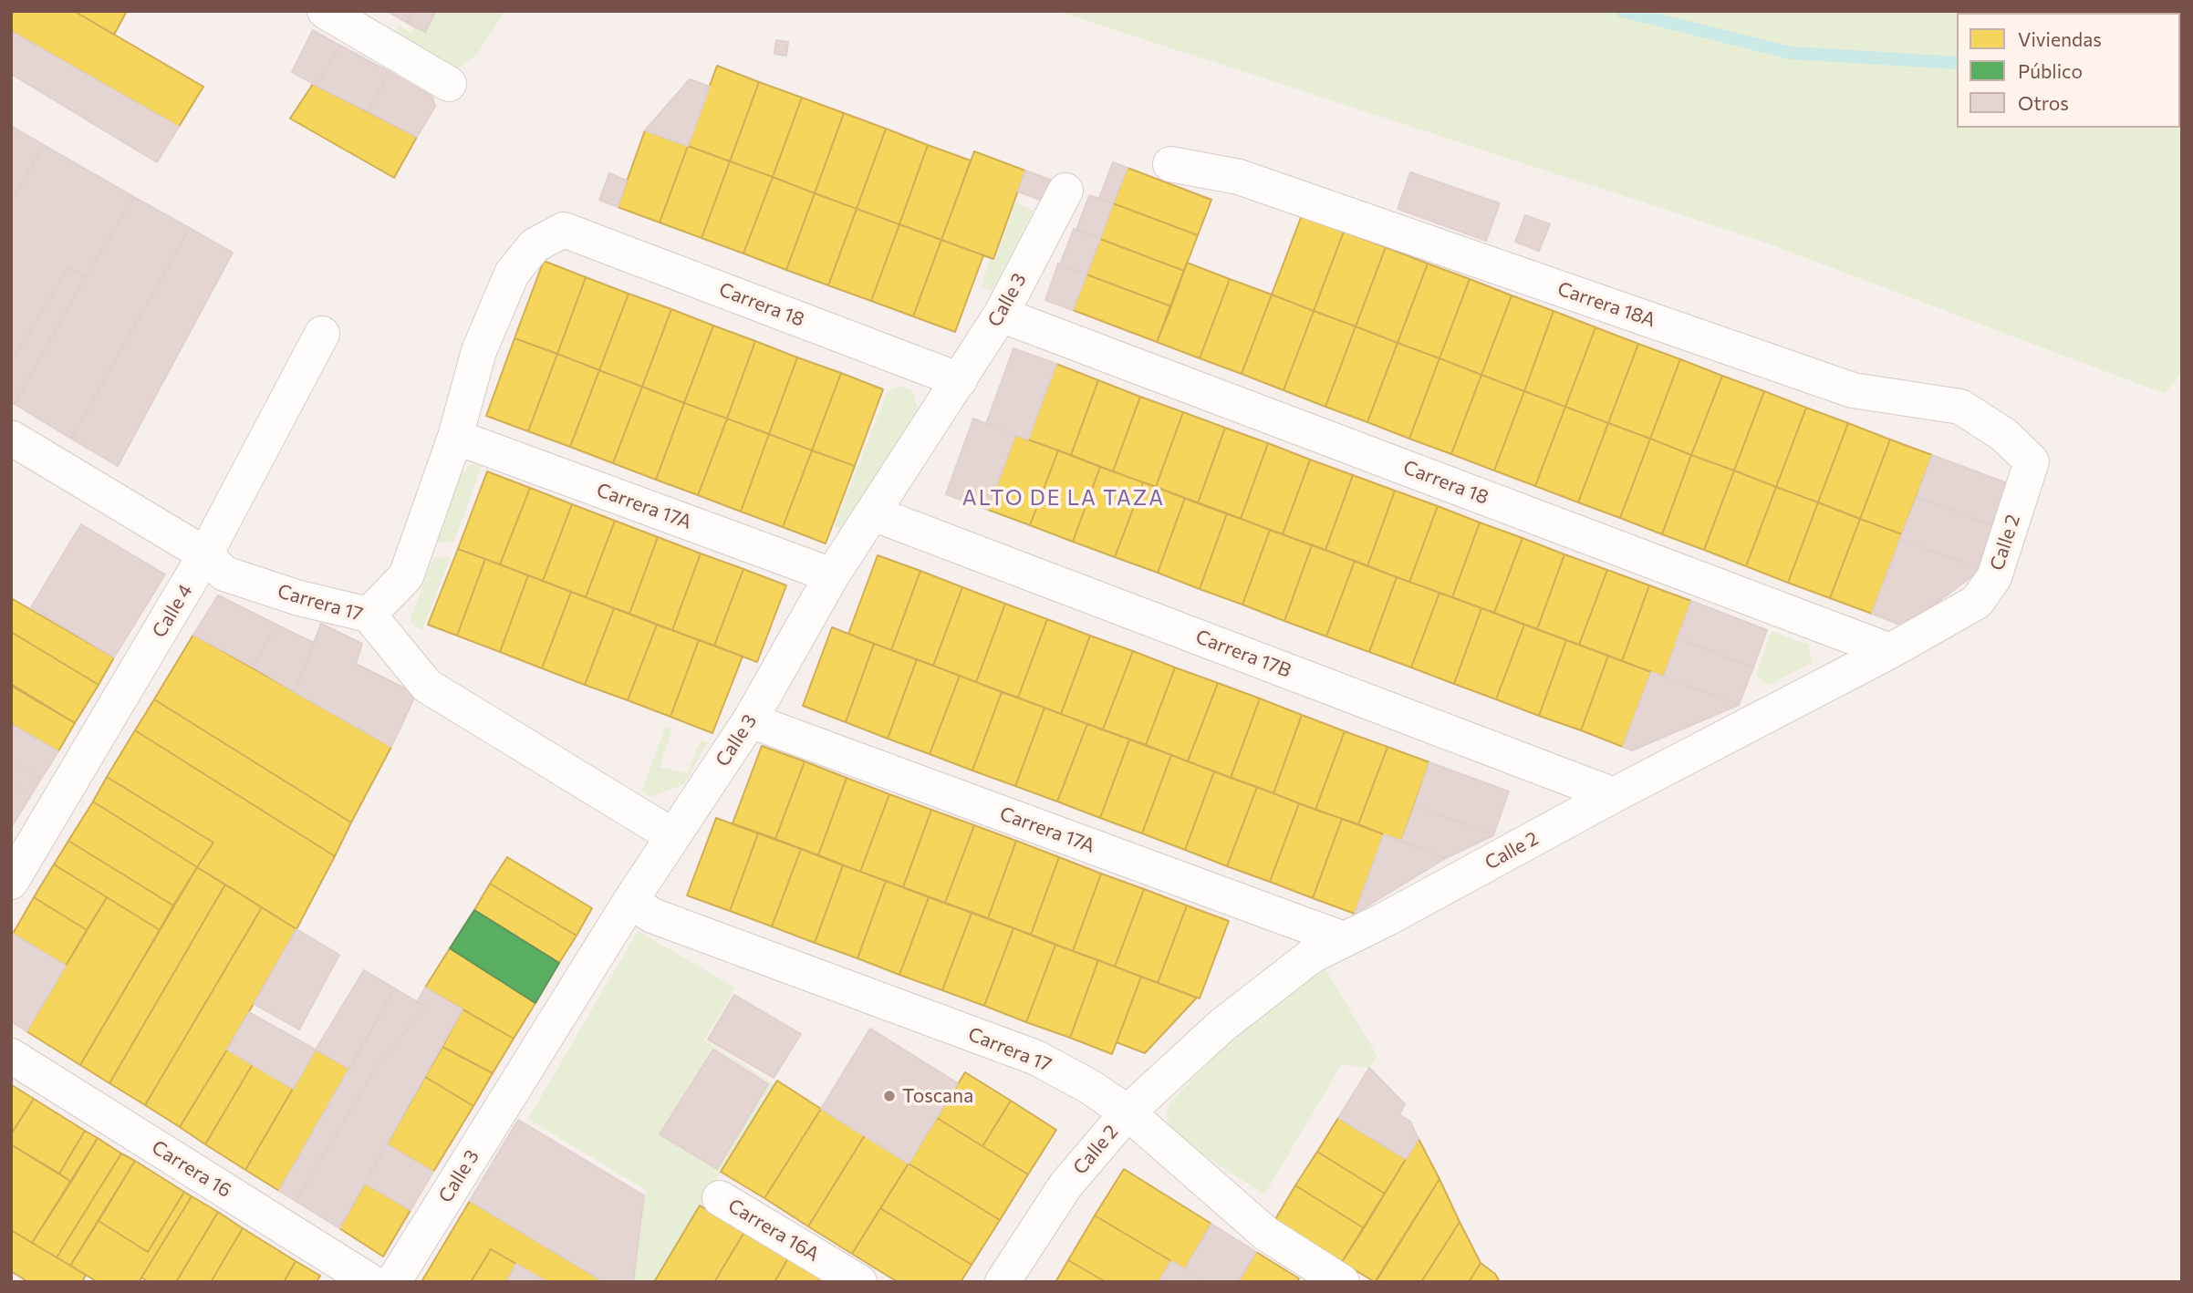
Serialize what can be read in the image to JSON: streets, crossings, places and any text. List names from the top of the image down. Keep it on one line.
{"streets":{"street":["Calle 3","Carrera 18","Carrera 18A","Carrera 17A","Calle 2","Carrera 17","Calle 4","Carrera 17B","Carrera 16","Carrera 16A"]},"crossings":[["Calle 3","Carrera 18"],["Calle 3","Carrera 17A"],["Calle 3","Carrera 17"],["Calle 3","Carrera 17B"],["Carrera 18","Carrera 17A"],["Carrera 18","Calle 2"],["Carrera 18A","Calle 2"],["Carrera 17A","Calle 2"],["Calle 2","Carrera 17"],["Calle 2","Carrera 17B"],["Carrera 17","Calle 4"]],"districts":["ALTO DE LA TAZA"],"places":["Toscana"],"legend":["Viviendas","Público","Otros"]}
